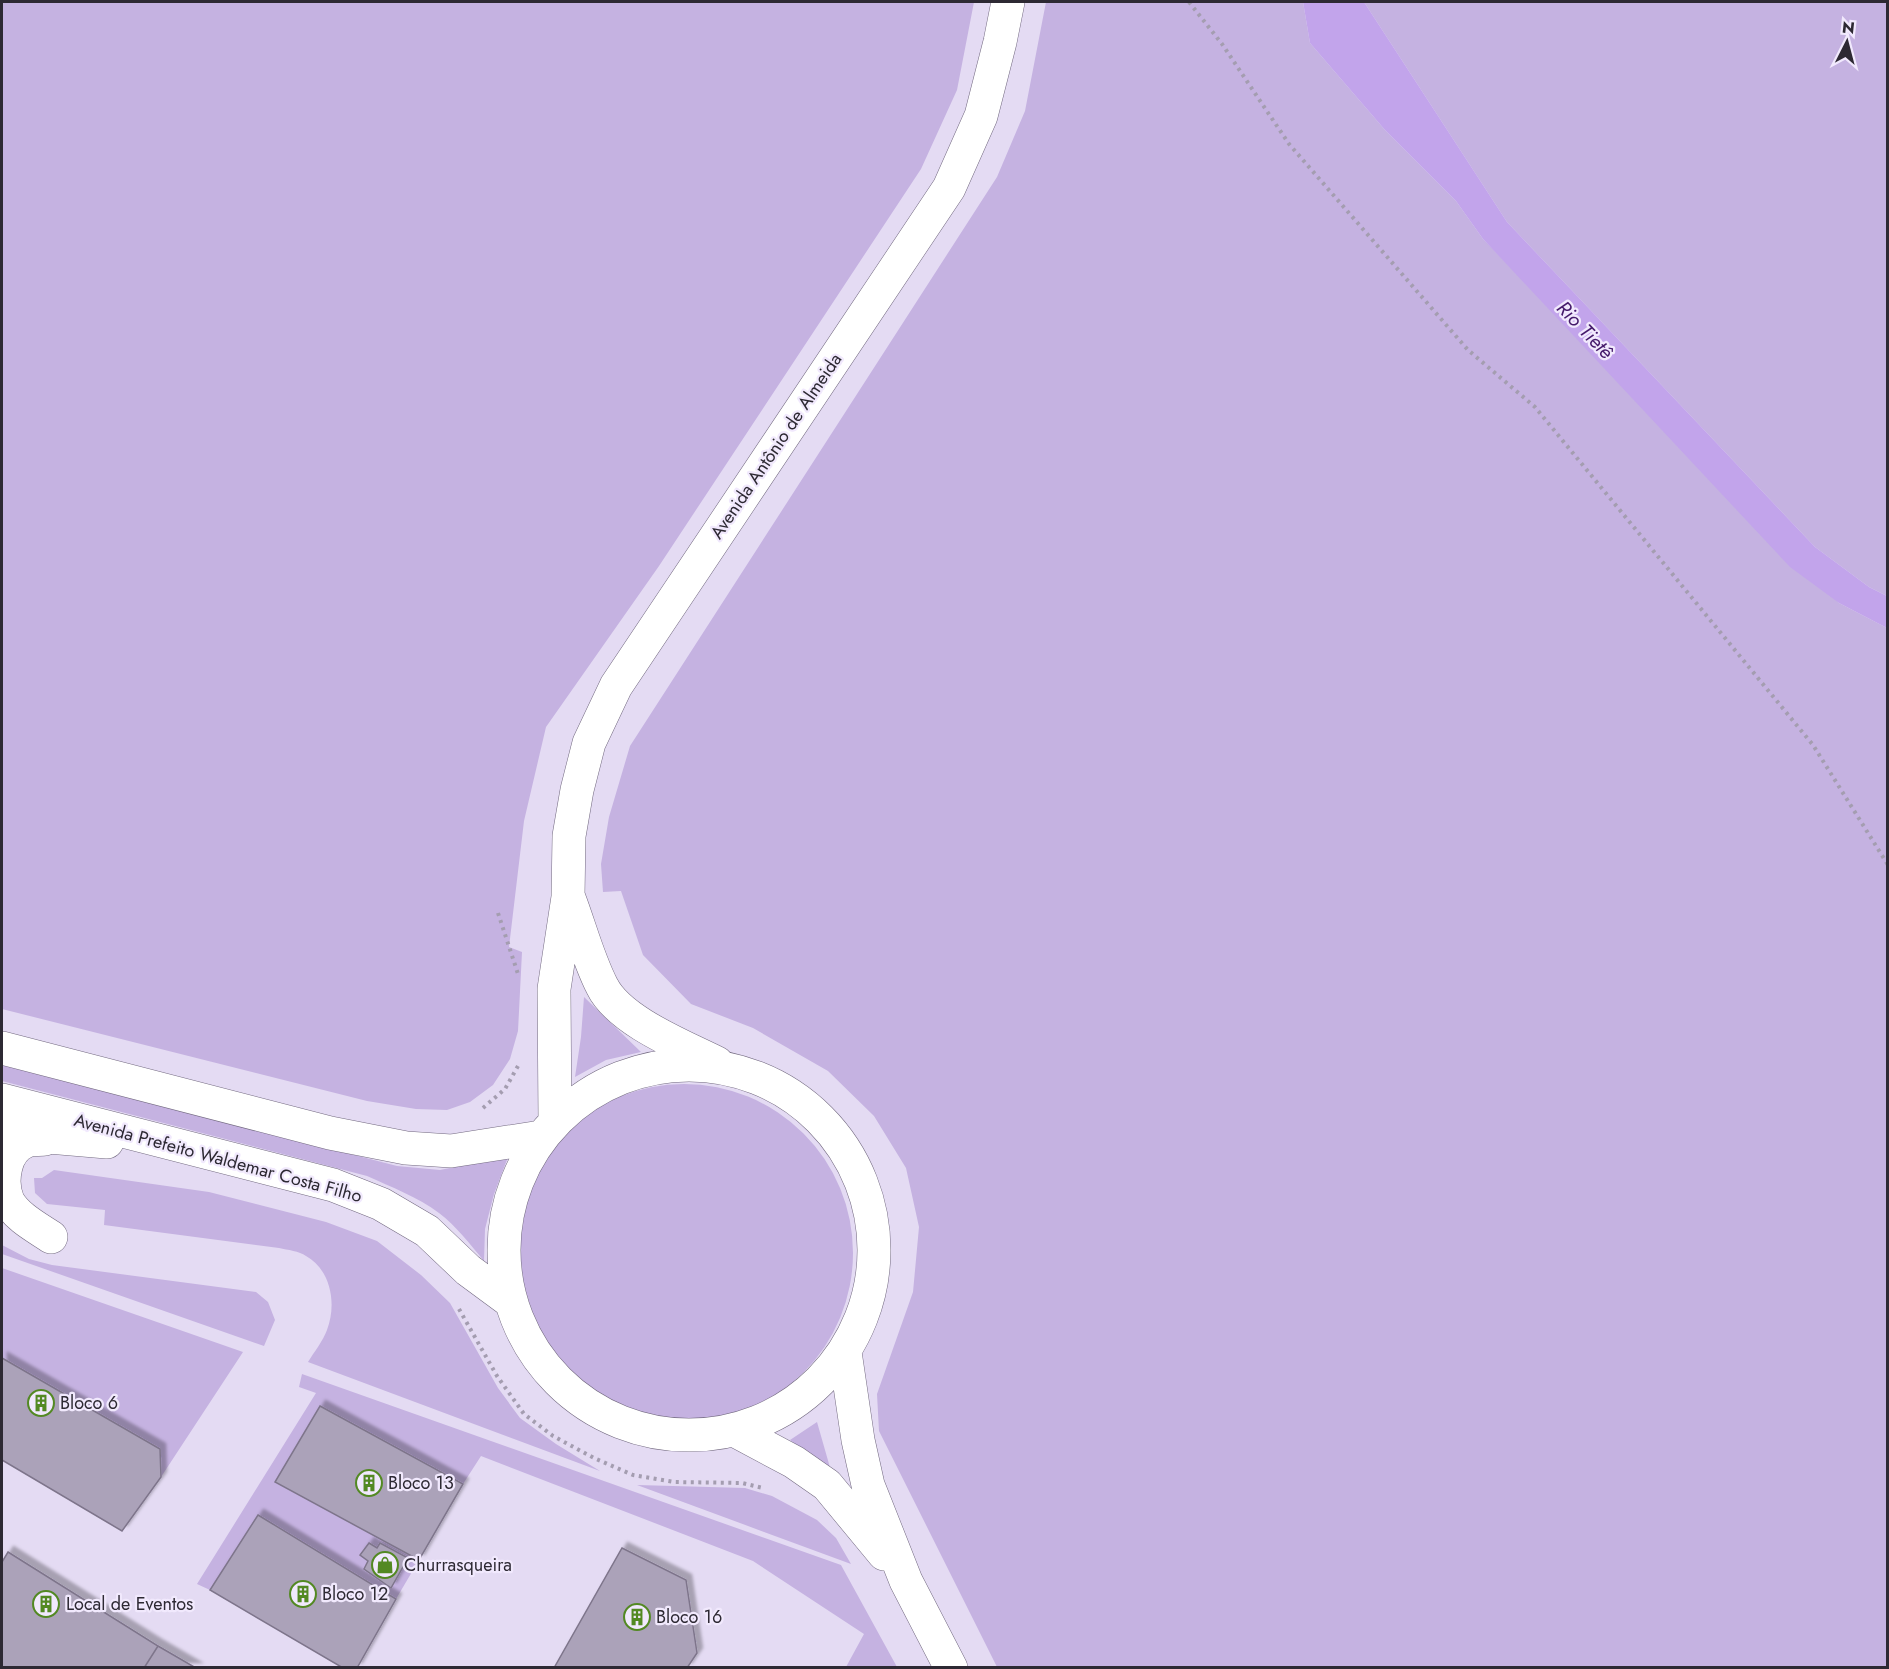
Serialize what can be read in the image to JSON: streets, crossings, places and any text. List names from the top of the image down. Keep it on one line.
{"streets":{"street":["Avenida Antônio de Almeida","Avenida Prefeito Waldemar Costa Filho"]},"crossings":[["Avenida Antônio de Almeida","Avenida Prefeito Waldemar Costa Filho"]],"water":["Rio Tietê"],"places":{"building":["Bloco 6","Bloco 13","Bloco 12","Local de Eventos","Bloco 16"],"shop":["Churrasqueira"]},"north":"top"}
